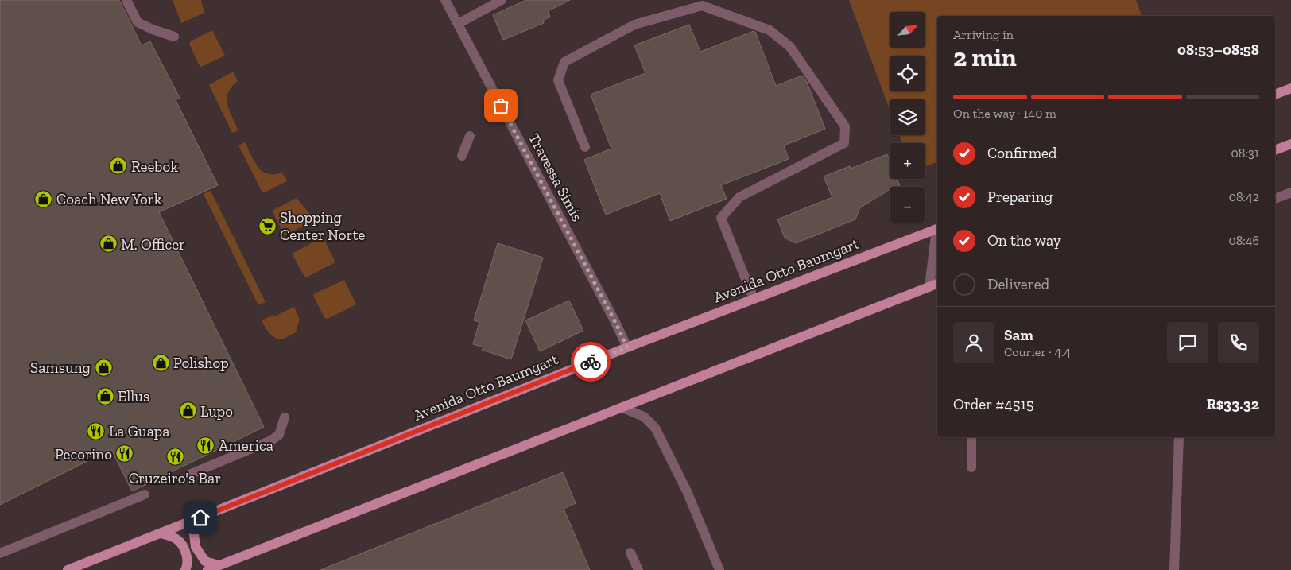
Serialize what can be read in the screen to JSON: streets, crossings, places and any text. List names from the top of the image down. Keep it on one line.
{"streets":{"main road":["Avenida Otto Baumgart"],"street":["Travessa Simis"]},"crossings":[["Travessa Simis","Avenida Otto Baumgart"]],"places":{"shop":["Reebok","Coach New York","M. Officer","Polishop","Samsung","Ellus","Lupo"],"supermarket":["Shopping Center Norte"],"restaurant":["La Guapa","America","Pecorino","Cruzeiro's Bar"]},"north":"top right","page":{"map_buttons":["+","−"],"heading":["2 min","Arriving in","08:53–08:58"],"panel":["Sam","Courier · 4.4","Order #4515","R$33.32"],"bar":"On the way · 140 m","list":[["Confirmed","08:31"],["Preparing","08:42"],["On the way","08:46"],"Delivered"]}}
